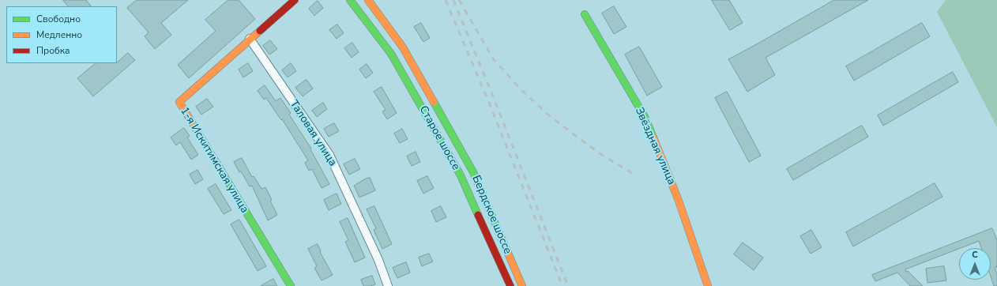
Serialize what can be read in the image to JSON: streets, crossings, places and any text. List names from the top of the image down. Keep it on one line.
{"streets":{"main road":["Старое шоссе","Звёздная улица","1-я Искитимская улица","Бердское шоссе"],"street":["Таловая улица"]},"crossings":[["Таловая улица","1-я Искитимская улица"]],"legend":["Свободно","Медленно","Пробка"],"north":"top"}
